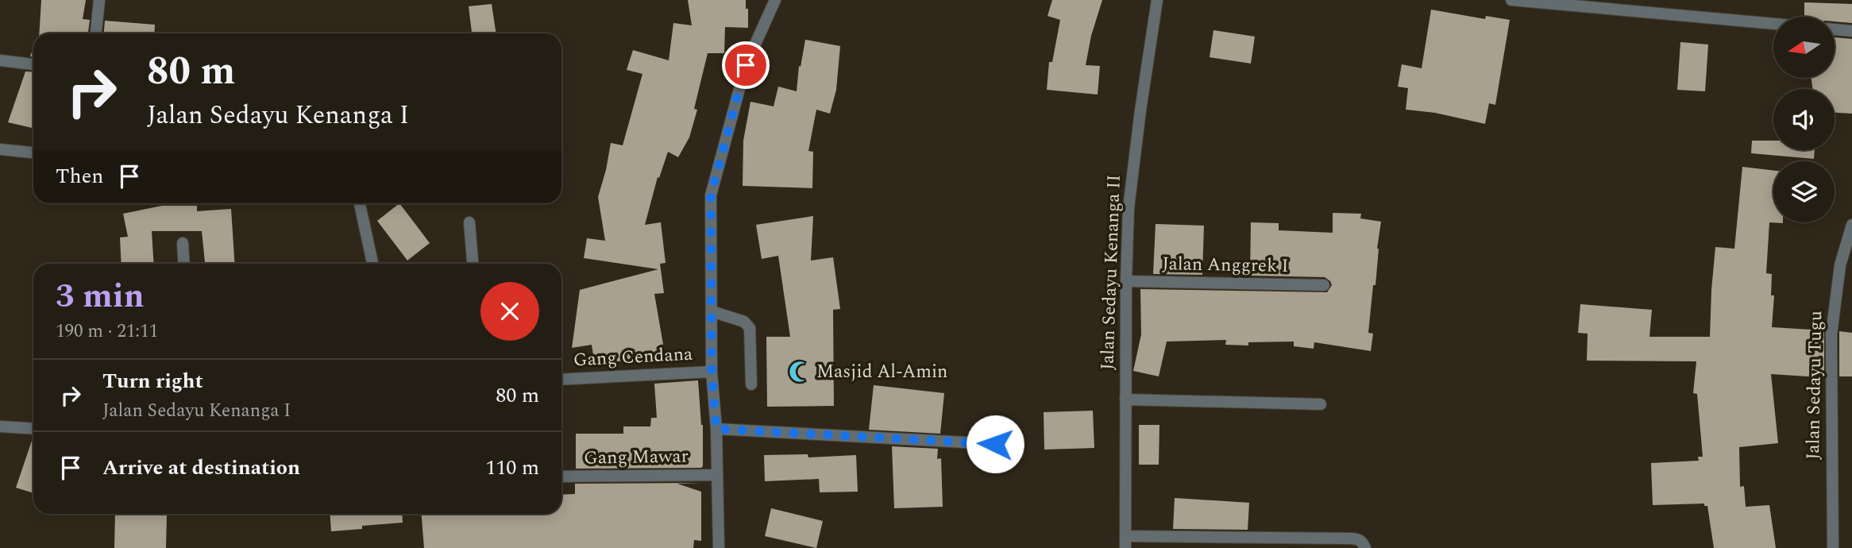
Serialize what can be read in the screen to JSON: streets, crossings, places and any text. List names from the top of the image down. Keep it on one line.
{"streets":{"street":["Jalan Anggrek I","Jalan Sedayu Kenanga II","Gang Cendana","Jalan Sedayu Tugu","Gang Mawar"]},"crossings":[["Jalan Anggrek I","Jalan Sedayu Kenanga II"]],"places":{"mosque":["Masjid Al-Amin"]},"north":"left","page":{"turn":["80 m","Jalan Sedayu Kenanga I"],"then":"Then","heading":["3 min","190 m · 21:11"],"list":[{"name":"Turn right","note":"Jalan Sedayu Kenanga I","value":"80 m"},{"name":"Arrive at destination","value":"110 m"}]}}
